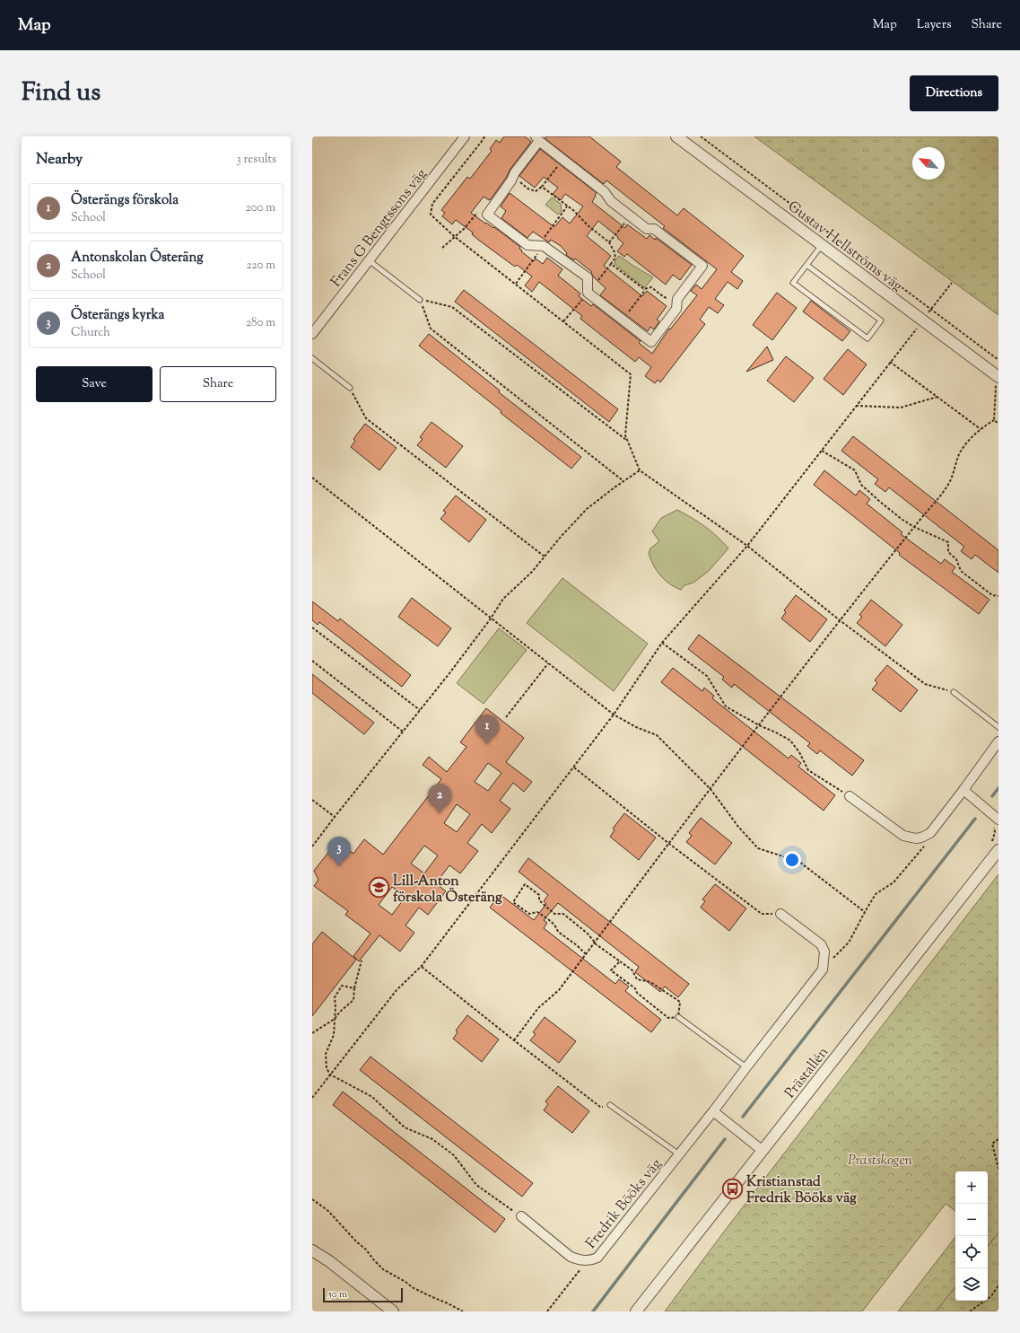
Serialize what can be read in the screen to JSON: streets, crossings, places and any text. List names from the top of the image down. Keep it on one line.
{"streets":{"street":["Frans G Bengtssons väg","Gustav Hellströms väg","Prästallén","Fredrik Bööks väg"]},"parks":["Prästskogen"],"places":{"school or university":["Lill-Anton förskola Österäng"],"bus stop":["Kristianstad Fredrik Bööks väg"]},"scale_bar":"50 m","north":"top left","page":{"header":"Map","nav":["Map","Layers","Share"],"title":"Find us","buttons":["Directions",["Save","Share"]],"heading":["Nearby","3 results"],"list":[{"mark":"1","name":"Österängs förskola","note":"School","value":"200 m"},{"mark":"2","name":"Antonskolan Österäng","note":"School","value":"220 m"},{"mark":"3","name":"Österängs kyrka","note":"Church","value":"280 m"}],"pins":["1","2","3"],"map_buttons":["+","−"],"scale":"50 m"}}
